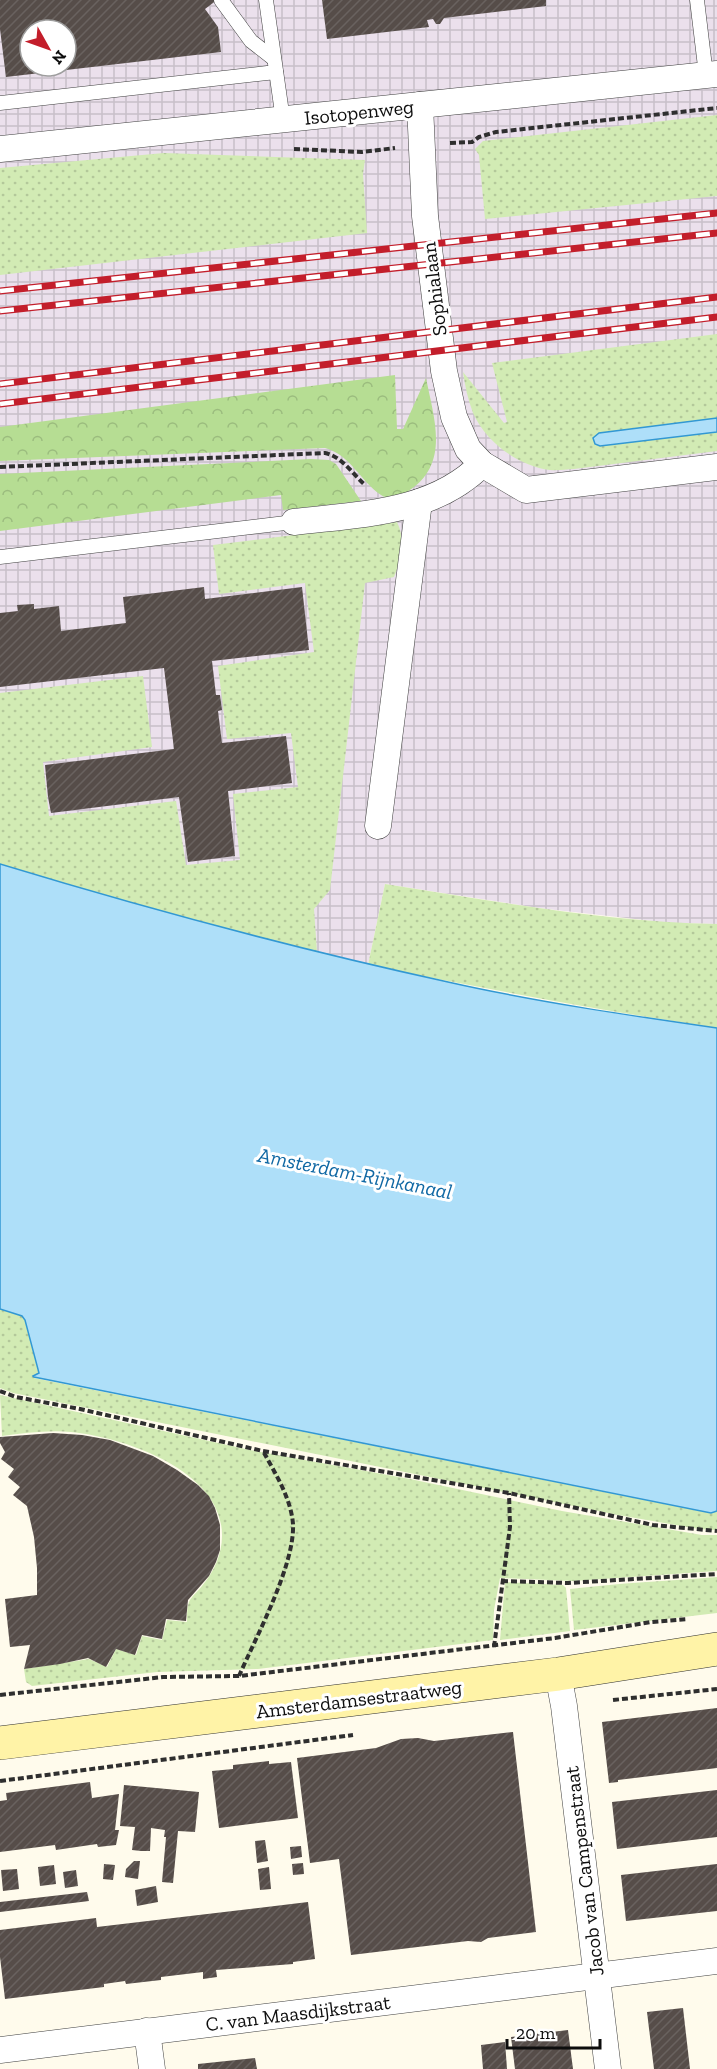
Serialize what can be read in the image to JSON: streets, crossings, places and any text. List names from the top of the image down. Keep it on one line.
{"streets":{"main road":["Amsterdamsestraatweg"],"street":["Isotopenweg","Sophialaan","Jacob van Campenstraat","C. van Maasdijkstraat"]},"crossings":[["Isotopenweg","Sophialaan"],["Amsterdamsestraatweg","Jacob van Campenstraat"],["Jacob van Campenstraat","C. van Maasdijkstraat"]],"water":["Amsterdam-Rijnkanaal"],"scale_bar":"20 m","north":"bottom right"}
